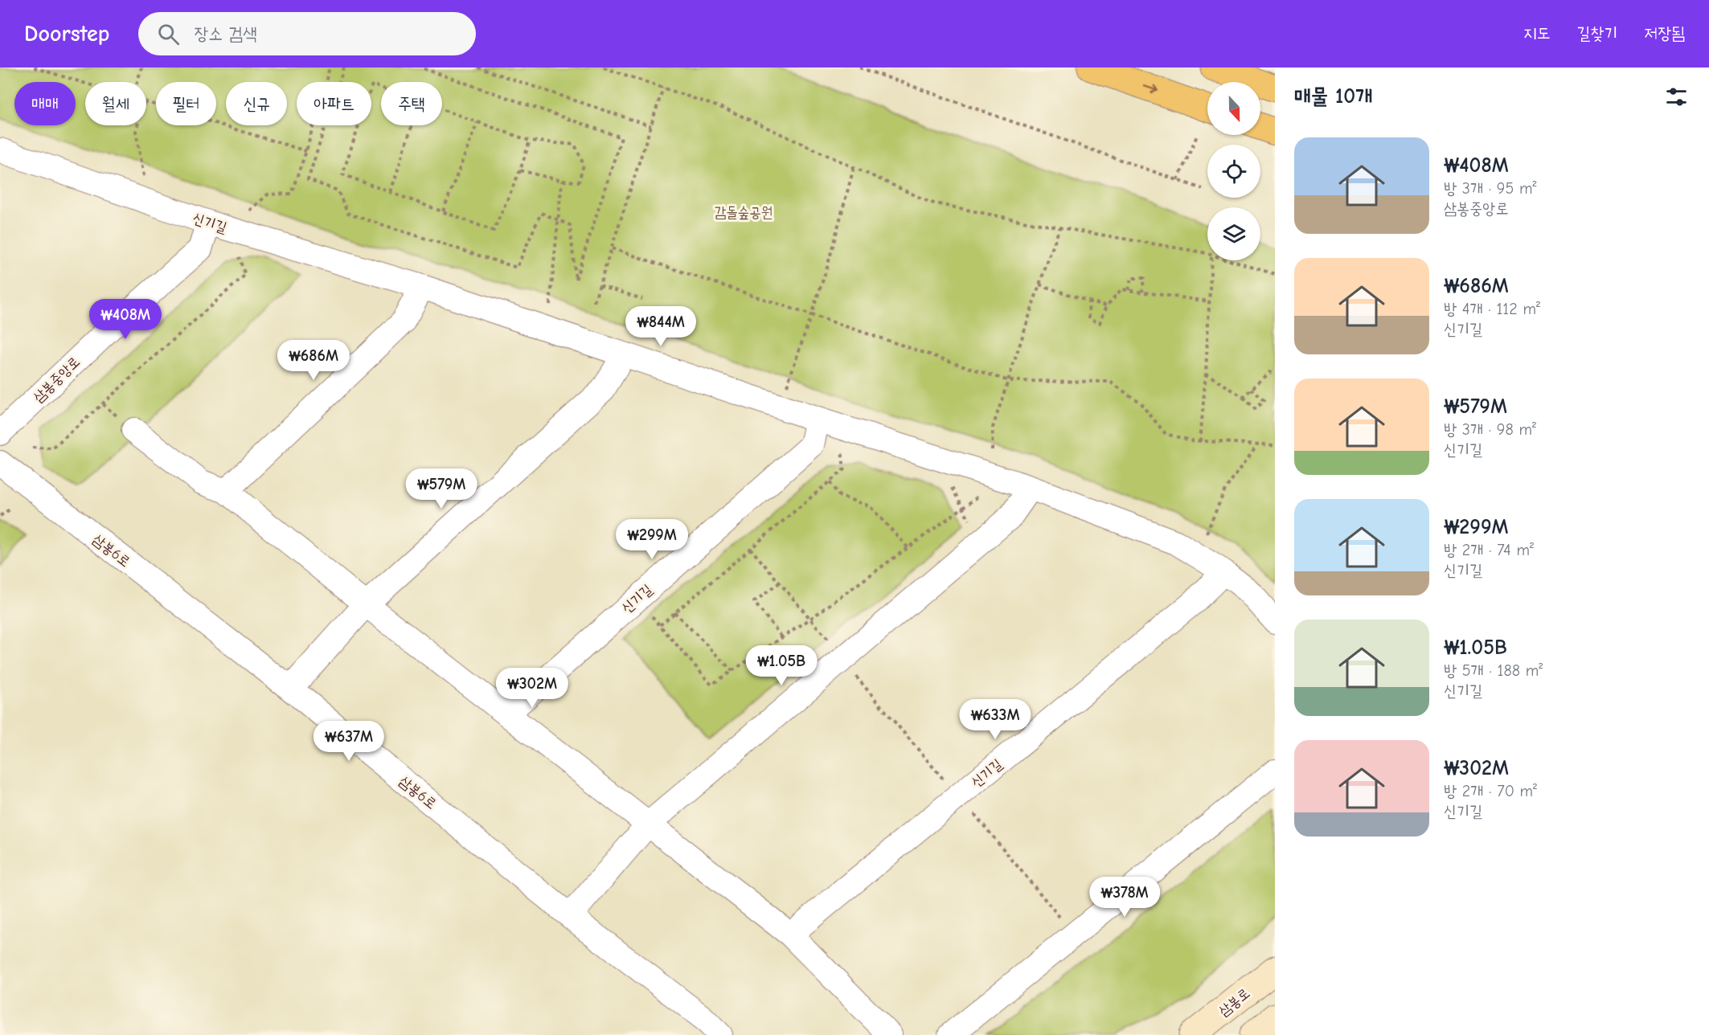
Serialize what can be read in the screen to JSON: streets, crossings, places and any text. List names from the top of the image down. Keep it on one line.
{"streets":{"main road":["삼봉로"],"street":["신기길","삼봉중앙로","삼봉6로"]},"crossings":[["신기길","삼봉중앙로"]],"parks":["감돌숲공원"],"north":"bottom","page":{"header":"Doorstep","search":"장소 검색","nav":["지도","길찾기","저장됨"],"heading":"매물 10개","chip":["매매","월세","필터","신규","아파트","주택"],"list":[{"name":"₩408M","note":"방 3개 · 95 m² · 삼봉중앙로"},{"name":"₩686M","note":"방 4개 · 112 m² · 신기길"},{"name":"₩579M","note":"방 3개 · 98 m² · 신기길"},{"name":"₩299M","note":"방 2개 · 74 m² · 신기길"},{"name":"₩1.05B","note":"방 5개 · 188 m² · 신기길"},{"name":"₩302M","note":"방 2개 · 70 m² · 신기길"}],"price":["₩408M","₩844M","₩686M","₩579M","₩299M","₩1.05B","₩302M","₩633M","₩637M","₩378M"]}}
